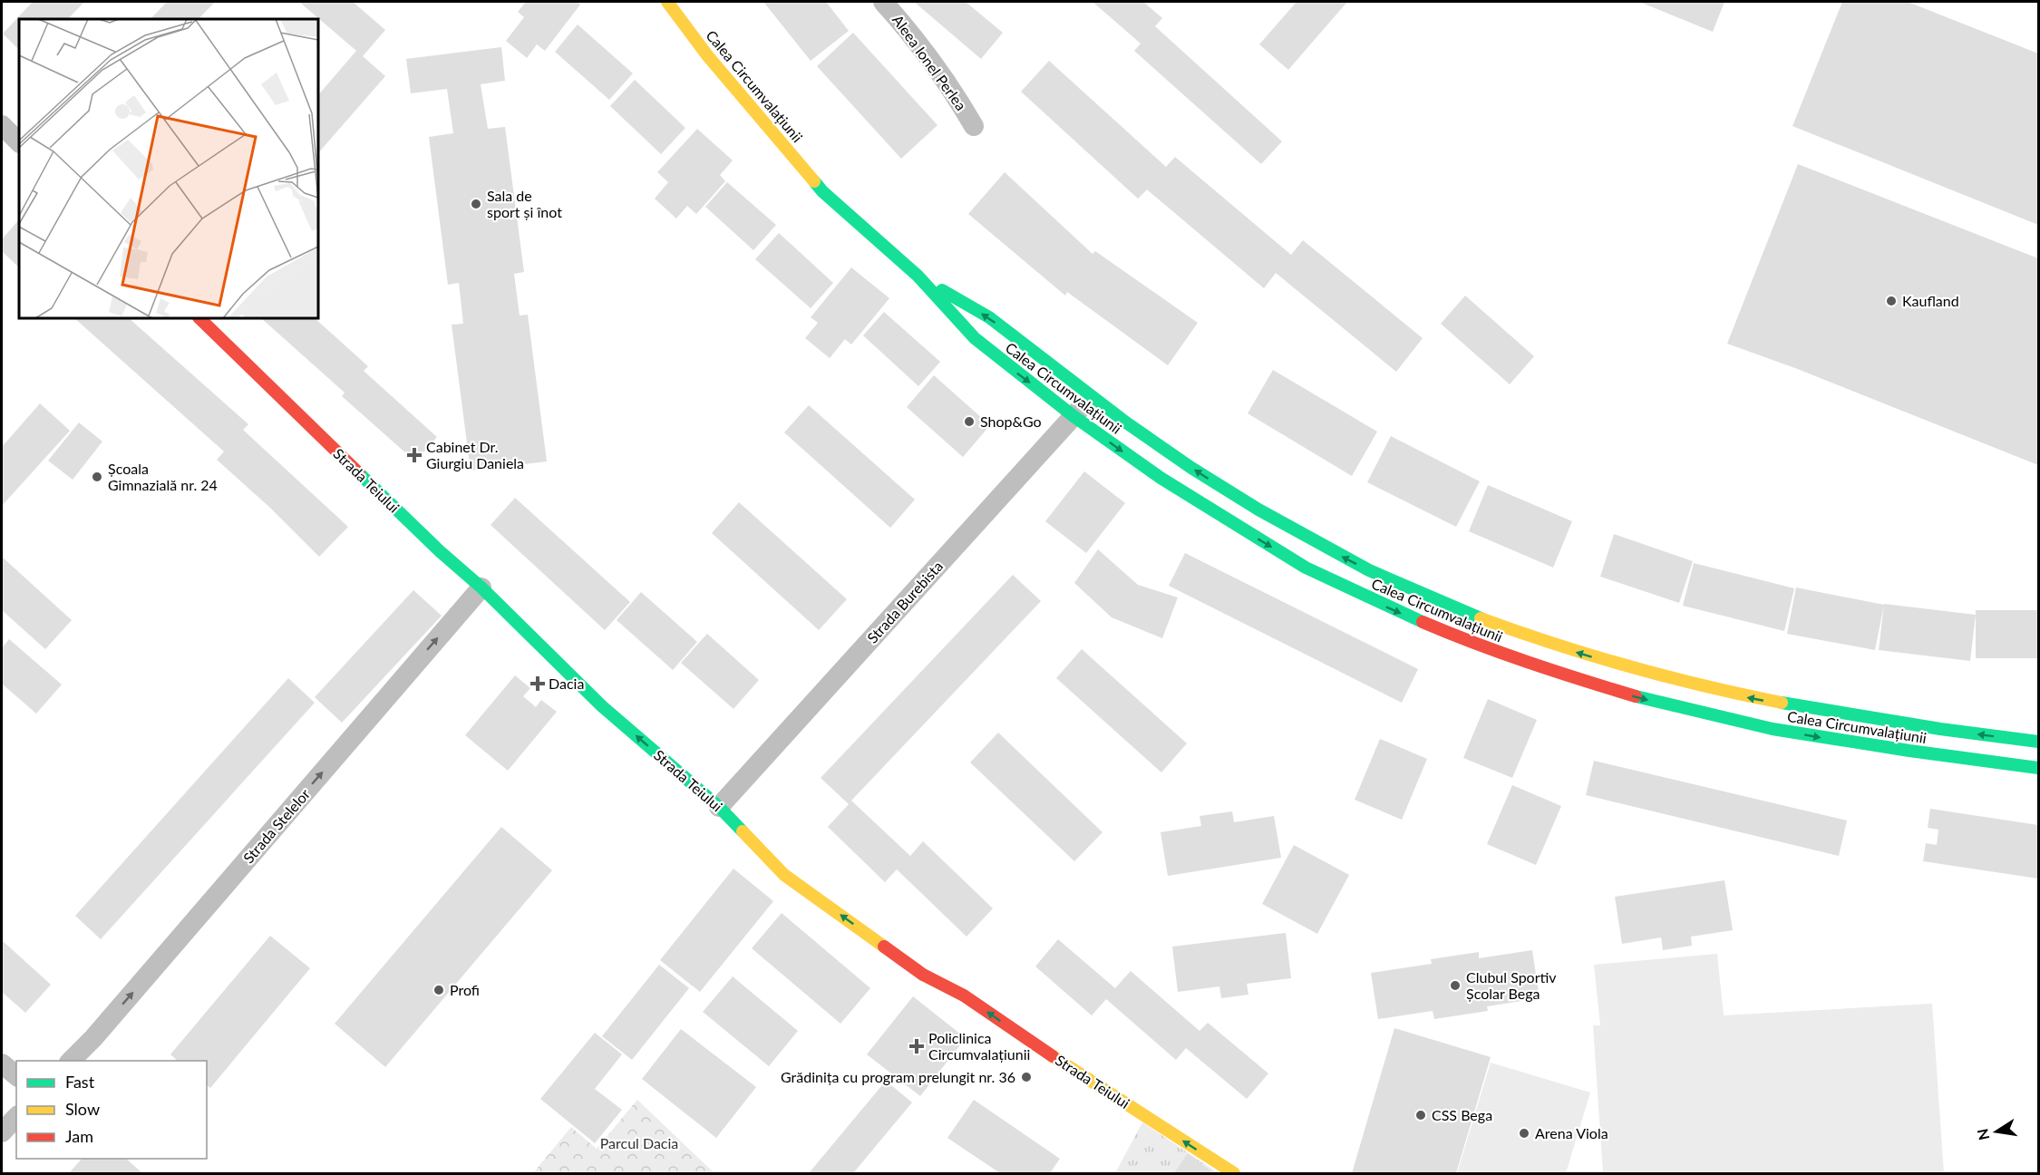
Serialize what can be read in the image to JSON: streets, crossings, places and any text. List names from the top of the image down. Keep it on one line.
{"streets":{"main road":["Calea Circumvalațiunii","Strada Teiului"],"street":["Aleea Ionel Perlea","Strada Burebista","Strada Stelelor"]},"crossings":[["Calea Circumvalațiunii","Strada Burebista"],["Strada Teiului","Strada Burebista"],["Strada Teiului","Strada Stelelor"]],"one_way":["Strada Teiului","Strada Stelelor"],"parks":["Parcul Dacia"],"places":{"other":["Sala de sport și înot","Kaufland","Shop&Go","Școala Gimnazială nr. 24","Clubul Sportiv Școlar Bega","Profi","Grădinița cu program prelungit nr. 36","CSS Bega","Arena Viola"],"health":["Cabinet Dr. Giurgiu Daniela","Dacia","Policlinica Circumvalațiunii"]},"legend":["Fast","Slow","Jam"],"north":"left"}
